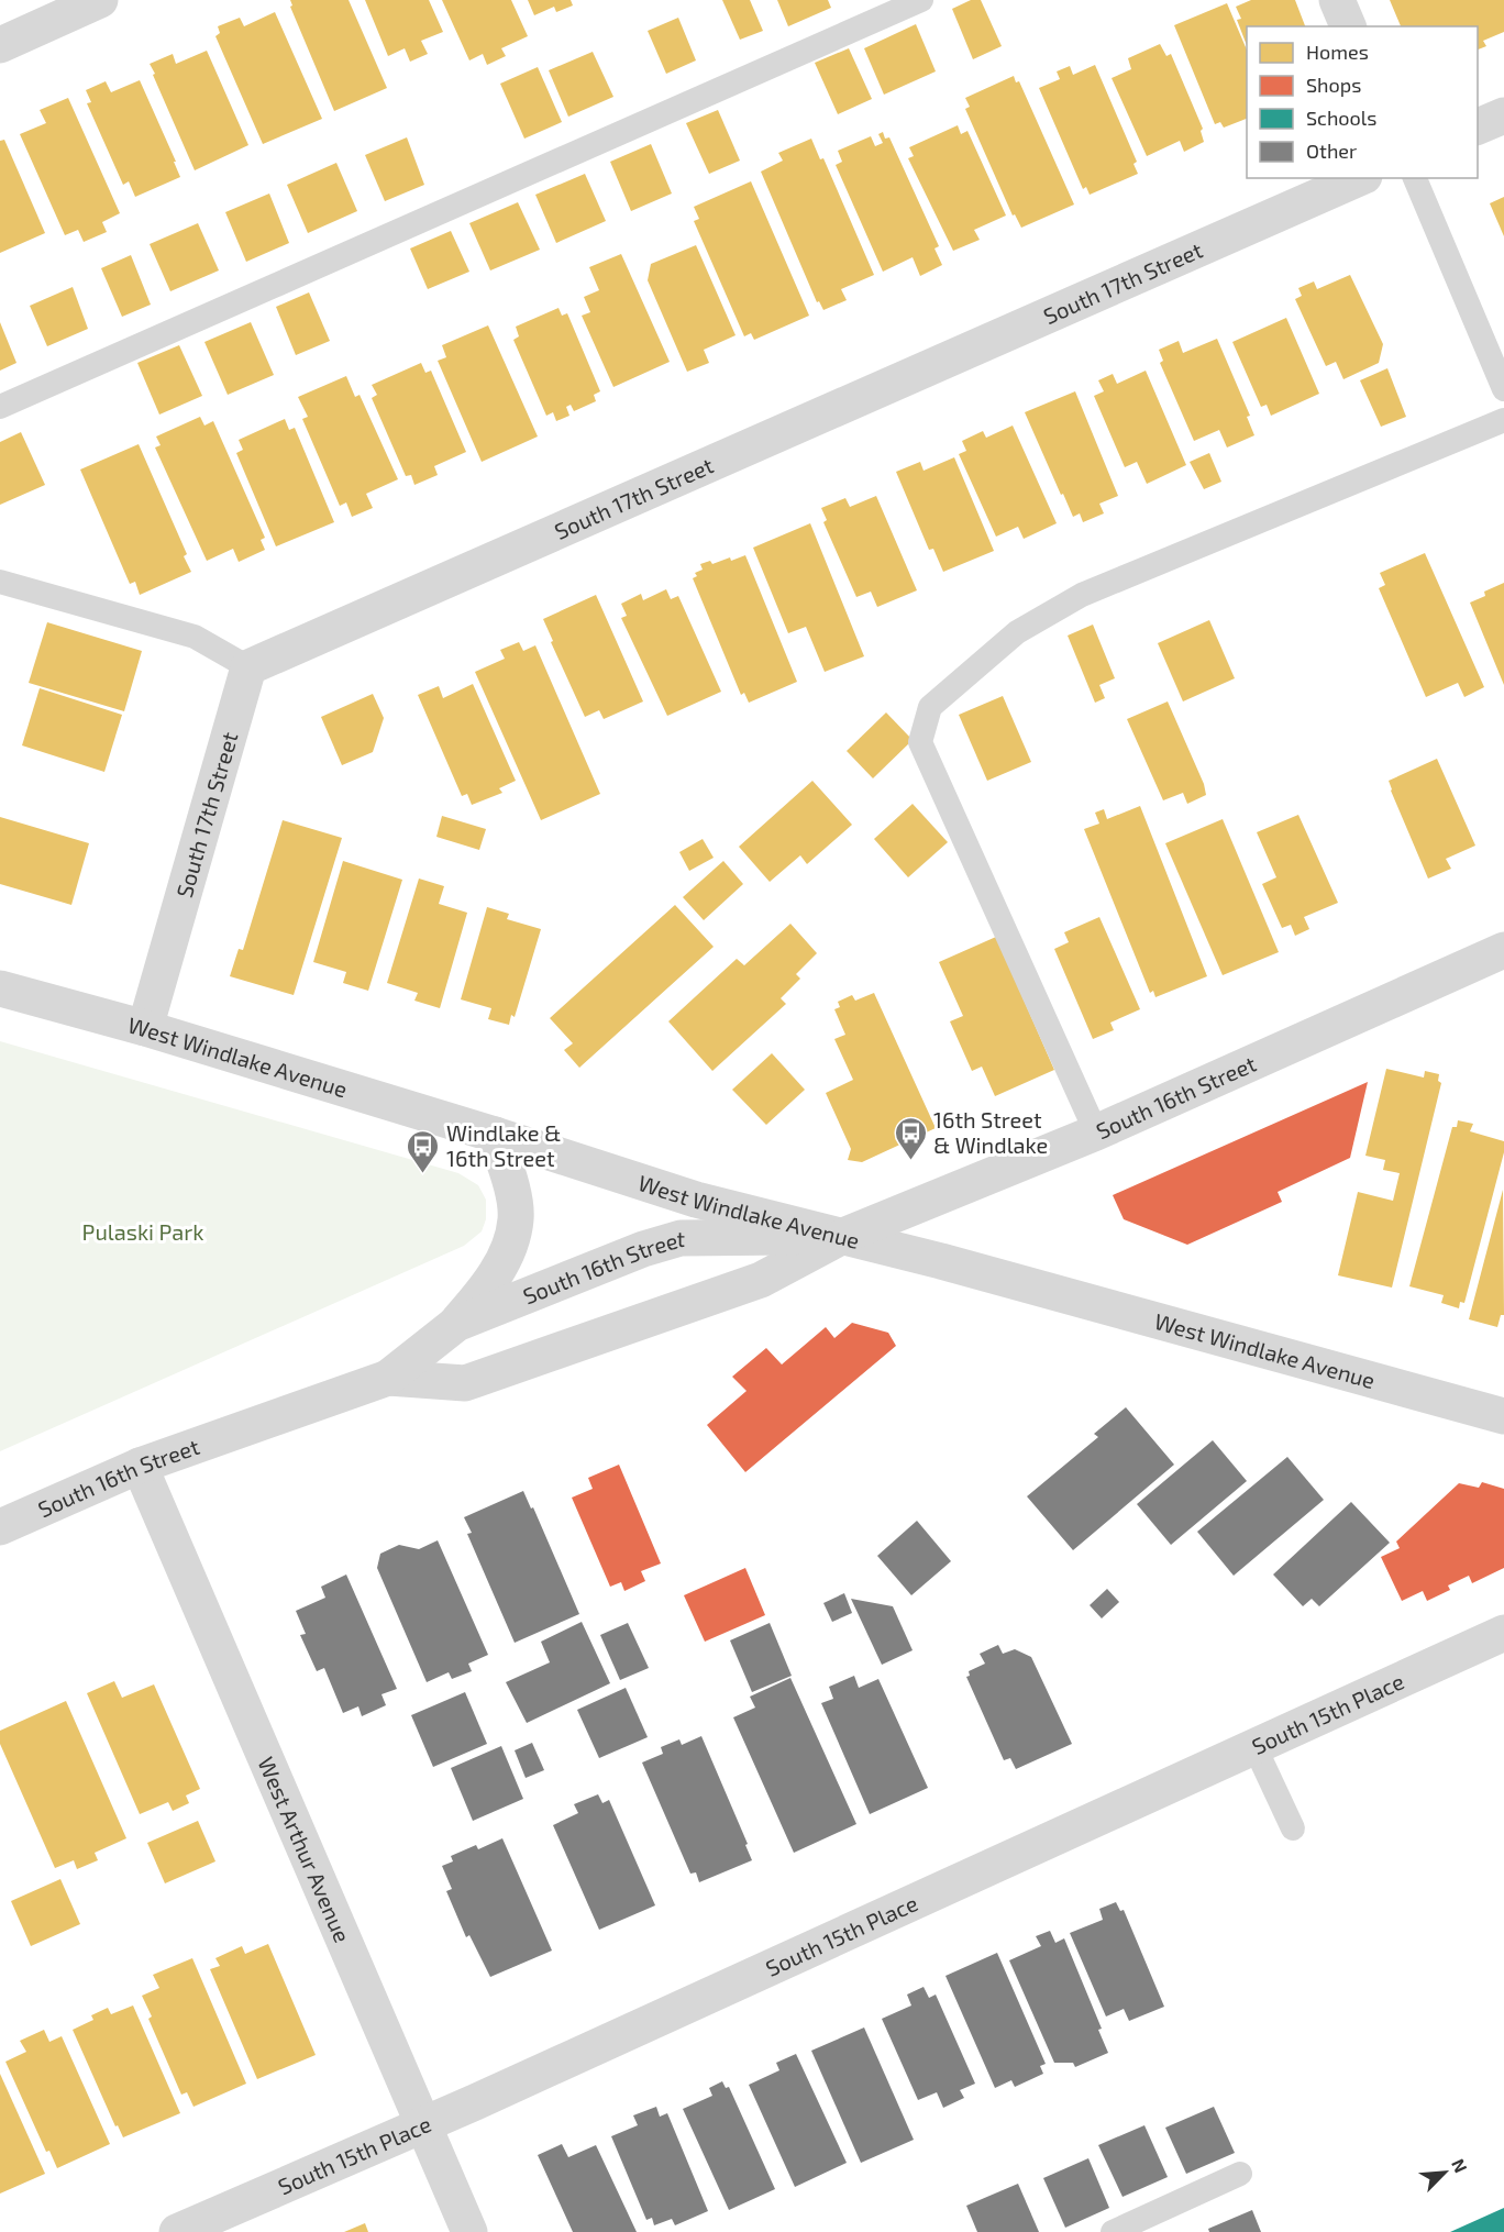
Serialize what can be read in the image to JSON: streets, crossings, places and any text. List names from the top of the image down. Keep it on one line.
{"streets":{"street":["South 17th Street","West Windlake Avenue","South 16th Street","South 15th Place","West Arthur Avenue"]},"crossings":[["South 17th Street","West Windlake Avenue"],["West Windlake Avenue","South 16th Street"],["South 16th Street","West Arthur Avenue"],["South 15th Place","West Arthur Avenue"]],"parks":["Pulaski Park"],"places":{"bus stop":["16th Street & Windlake","Windlake & 16th Street"]},"legend":["Homes","Shops","Schools","Other"],"north":"top right"}
